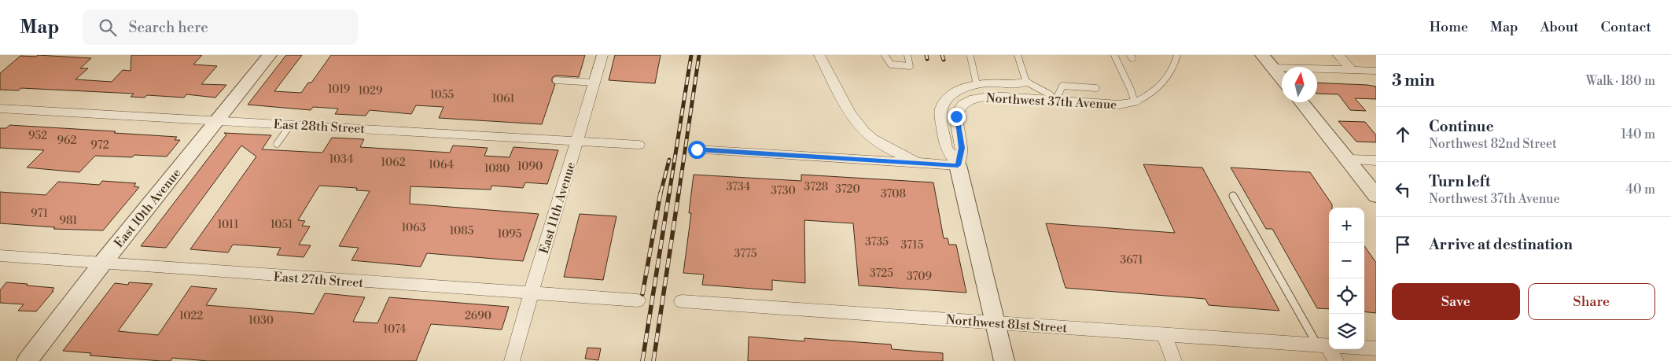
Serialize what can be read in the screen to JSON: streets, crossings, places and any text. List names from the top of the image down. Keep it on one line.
{"streets":{"street":["Northwest 37th Avenue","East 28th Street","East 10th Avenue","East 11th Avenue","East 27th Street","Northwest 81st Street"]},"crossings":[["Northwest 37th Avenue","Northwest 81st Street"],["East 28th Street","East 10th Avenue"],["East 28th Street","East 11th Avenue"],["East 10th Avenue","East 27th Street"],["East 11th Avenue","East 27th Street"]],"house_numbers":["1019","1029","1055","1061","952","962","972","1034","1062","1064","1090","1080","3734","3728","3720","3730","3708","971","981","1011","1051","1063","1085","1095","3735","3715","3775","3671","3725","3709","1022","2690","1030","1074"],"north":"top","page":{"header":"Map","search":"Search here","nav":["Home","Map","About","Contact"],"heading":["3 min","Walk · 180 m"],"list":[["Continue","Northwest 82nd Street","140 m"],["Turn left","Northwest 37th Avenue","40 m"],"Arrive at destination"],"map_buttons":["+","−"],"buttons":["Save","Share"]}}
